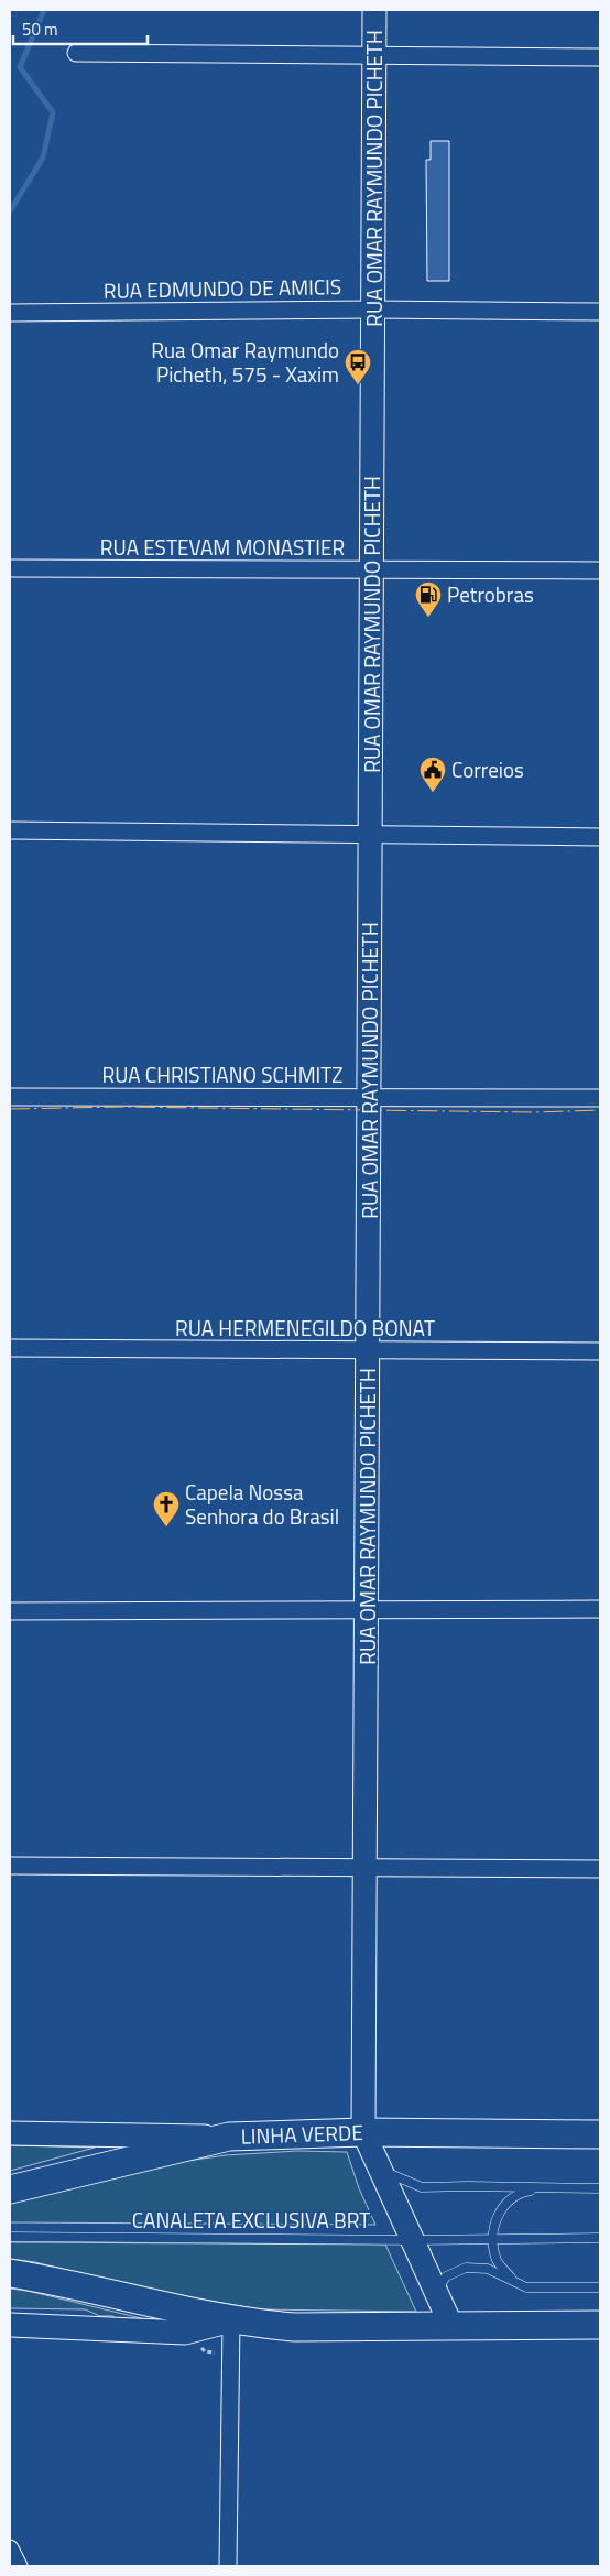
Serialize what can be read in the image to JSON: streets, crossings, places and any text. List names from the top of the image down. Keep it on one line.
{"streets":{"highway":["LINHA VERDE"],"main road":["RUA OMAR RAYMUNDO PICHETH"],"street":["RUA EDMUNDO DE AMICIS","RUA ESTEVAM MONASTIER","RUA CHRISTIANO SCHMITZ","RUA HERMENEGILDO BONAT"],"lane":["CANALETA EXCLUSIVA BRT"]},"crossings":[["RUA OMAR RAYMUNDO PICHETH","RUA EDMUNDO DE AMICIS"],["RUA OMAR RAYMUNDO PICHETH","RUA ESTEVAM MONASTIER"],["RUA OMAR RAYMUNDO PICHETH","RUA CHRISTIANO SCHMITZ"],["RUA OMAR RAYMUNDO PICHETH","RUA HERMENEGILDO BONAT"],["RUA OMAR RAYMUNDO PICHETH","LINHA VERDE"]],"places":{"bus stop":["Rua Omar Raymundo Picheth, 575 - Xaxim"],"fuel station":["Petrobras"],"public building":["Correios"],"church":["Capela Nossa Senhora do Brasil"]},"scale_bar":"50 m"}
